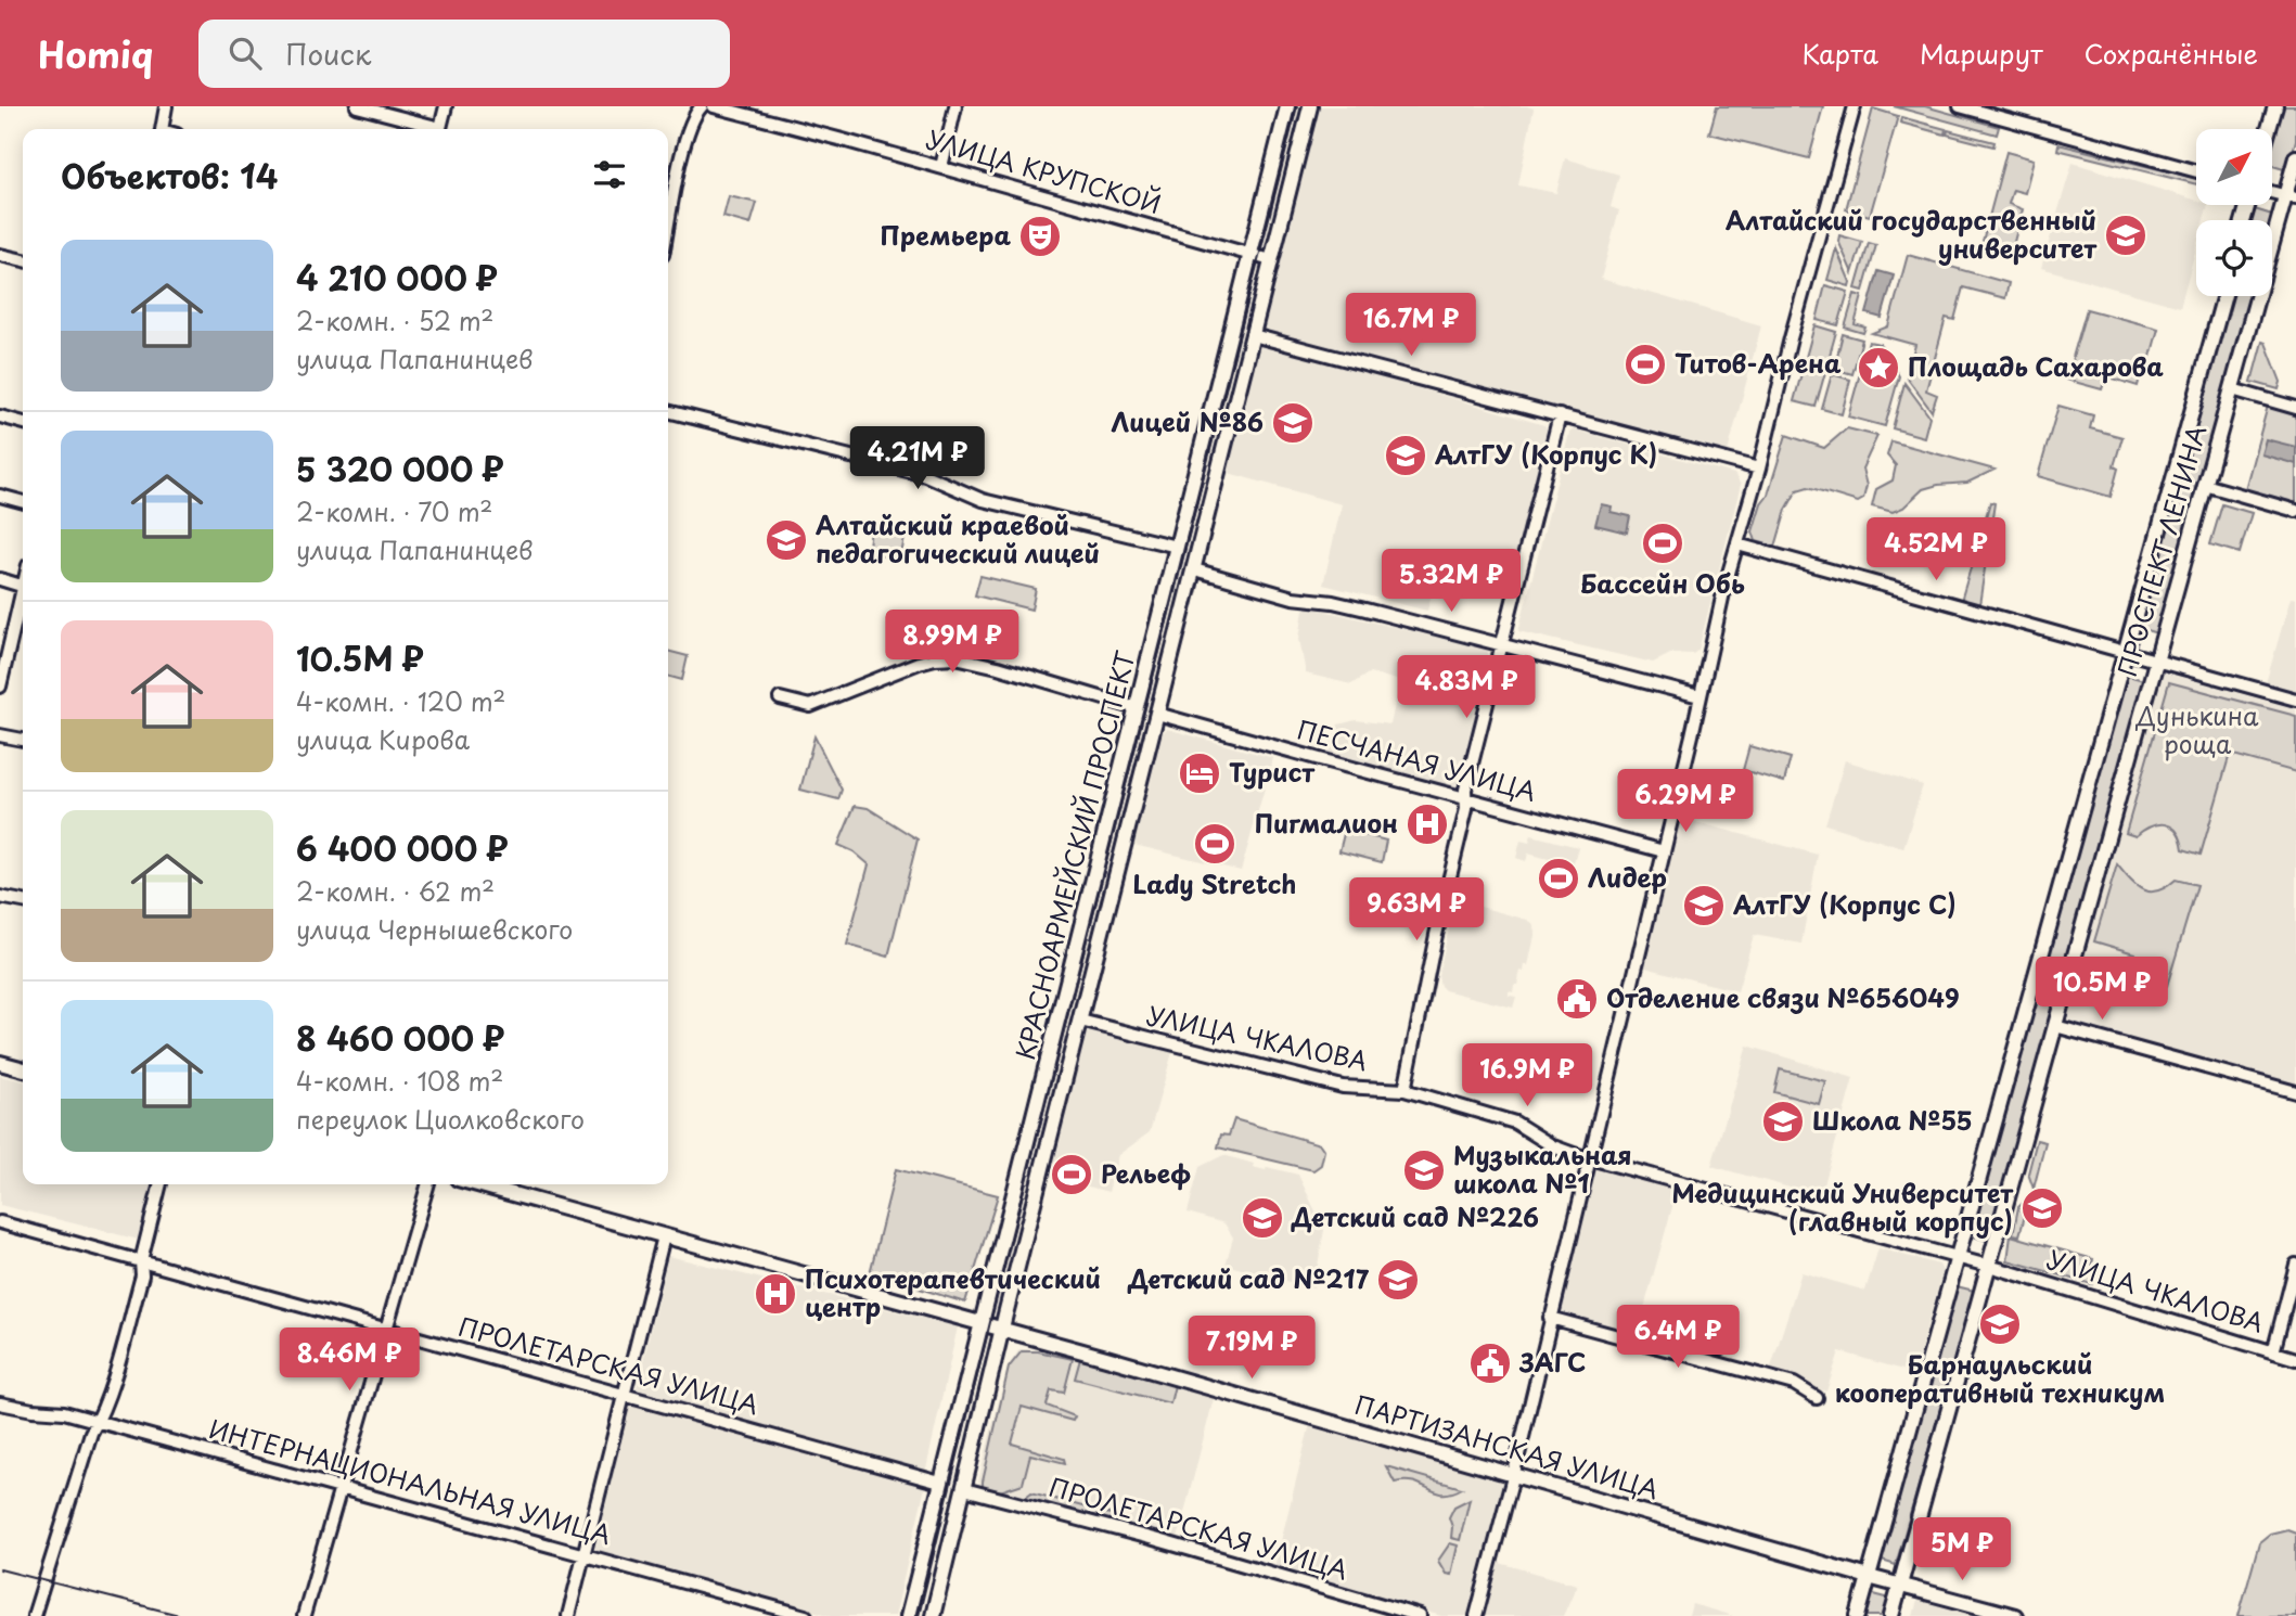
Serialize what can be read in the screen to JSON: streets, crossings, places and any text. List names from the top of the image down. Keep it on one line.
{"streets":{"main road":["ПРОСПЕКТ ЛЕНИНА","КРАСНОАРМЕЙСКИЙ ПРОСПЕКТ","ПАРТИЗАНСКАЯ УЛИЦА"],"street":["УЛИЦА КРУПСКОЙ","ПЕСЧАНАЯ УЛИЦА","УЛИЦА ЧКАЛОВА","ПРОЛЕТАРСКАЯ УЛИЦА","ИНТЕРНАЦИОНАЛЬНАЯ УЛИЦА"]},"crossings":[["УЛИЦА КРУПСКОЙ","КРАСНОАРМЕЙСКИЙ ПРОСПЕКТ"],["ПРОСПЕКТ ЛЕНИНА","УЛИЦА ЧКАЛОВА"],["ПРОСПЕКТ ЛЕНИНА","ПАРТИЗАНСКАЯ УЛИЦА"],["ПЕСЧАНАЯ УЛИЦА","КРАСНОАРМЕЙСКИЙ ПРОСПЕКТ"],["КРАСНОАРМЕЙСКИЙ ПРОСПЕКТ","УЛИЦА ЧКАЛОВА"],["КРАСНОАРМЕЙСКИЙ ПРОСПЕКТ","ПРОЛЕТАРСКАЯ УЛИЦА"],["КРАСНОАРМЕЙСКИЙ ПРОСПЕКТ","ПАРТИЗАНСКАЯ УЛИЦА"]],"parks":["Дунькина роща"],"places":{"school or university":["Алтайский государственный университет","Лицей №86","АлтГУ (Корпус К)","Алтайский краевой педагогический лицей","АлтГУ (Корпус С)","Школа №55","Музыкальная школа №1","Медицинский Университет (главный корпус)","Детский сад №226","Детский сад №217","Барнаульский кооперативный техникум"],"theatre":["Премьера"],"sports":["Титов-Арена","Бассейн Обь","Lady Stretch","Лидер","Рельеф"],"place":["Площадь Сахарова"],"hotel":["Турист"],"hospital":["Пигмалион","Психотерапевтический центр"],"public building":["Отделение связи №656049","ЗАГС"]},"north":"top right","page":{"header":"Homiq","search":"Поиск","nav":["Карта","Маршрут","Сохранённые"],"heading":"Объектов: 14","list":[{"name":"4 210 000 ₽","note":"2-комн. · 52 m² · улица Папанинцев"},{"name":"5 320 000 ₽","note":"2-комн. · 70 m² · улица Папанинцев"},{"name":"10.5M ₽","note":"4-комн. · 120 m² · улица Кирова"},{"name":"6 400 000 ₽","note":"2-комн. · 62 m² · улица Чернышевского"},{"name":"8 460 000 ₽","note":"4-комн. · 108 m² · переулок Циолковского"}],"price":["16.7M ₽","4.21M ₽","4.52M ₽","5.32M ₽","8.99M ₽","4.83M ₽","6.29M ₽","9.63M ₽","10.5M ₽","16.9M ₽","6.4M ₽","7.19M ₽","8.46M ₽","5M ₽"]}}
